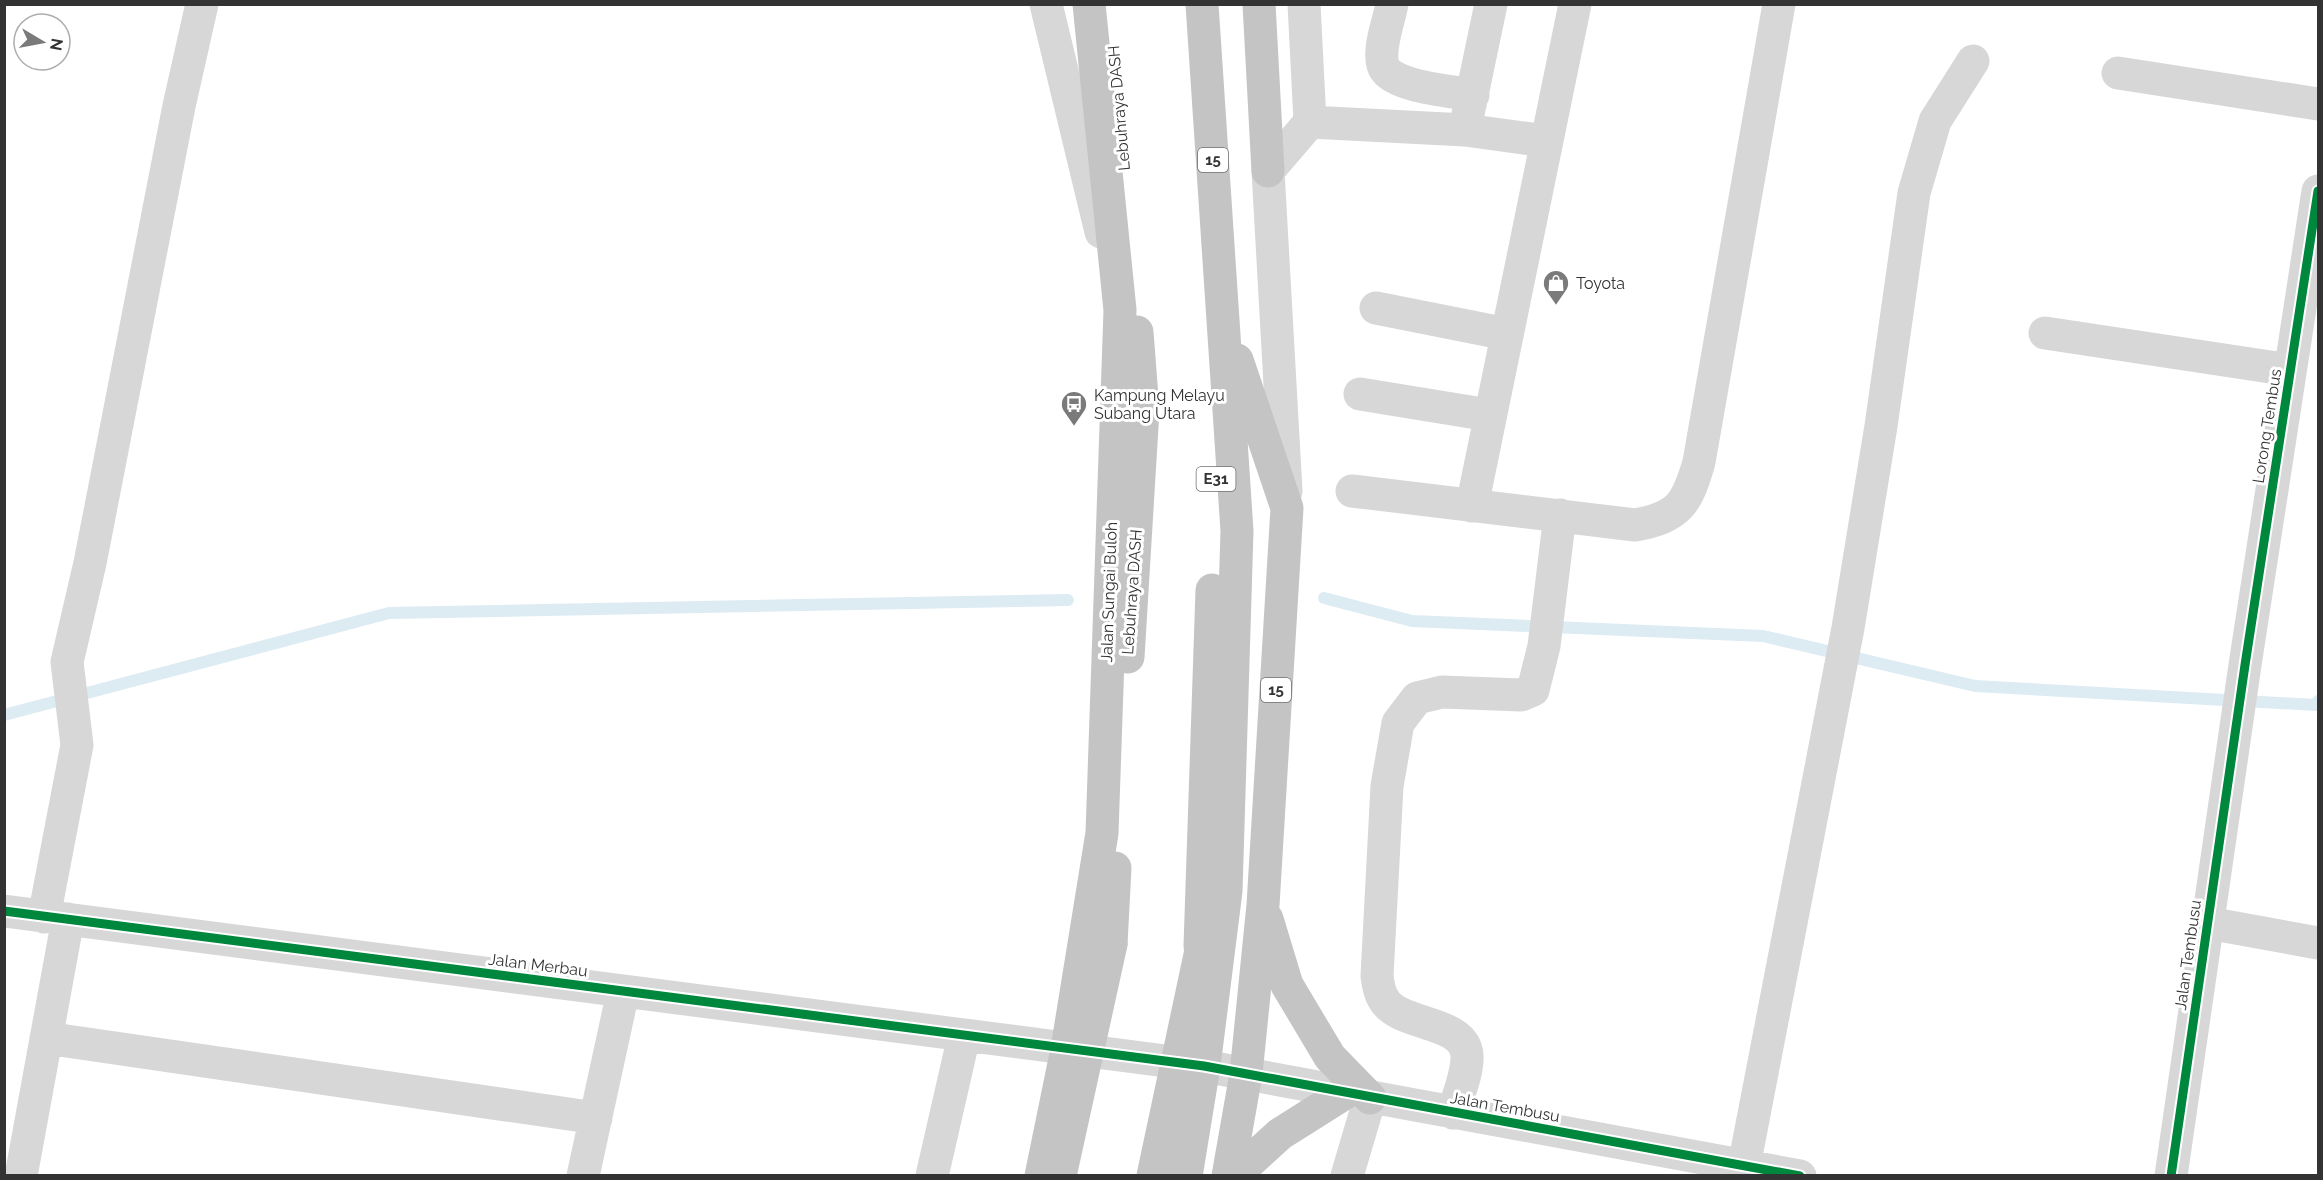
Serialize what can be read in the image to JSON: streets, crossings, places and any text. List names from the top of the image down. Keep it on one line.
{"streets":{"highway":["Lebuhraya DASH","15","E31","Jalan Sungai Buloh"],"street":["Lorong Tembus","Jalan Tembusu","Jalan Merbau"]},"crossings":[["15","Jalan Tembusu"],["15","Jalan Merbau"],["Lorong Tembus","Jalan Tembusu"],["Jalan Sungai Buloh","Jalan Merbau"],["Jalan Tembusu","Jalan Merbau"]],"places":{"shop":["Toyota"],"bus stop":["Kampung Melayu Subang Utara"]},"north":"right"}
